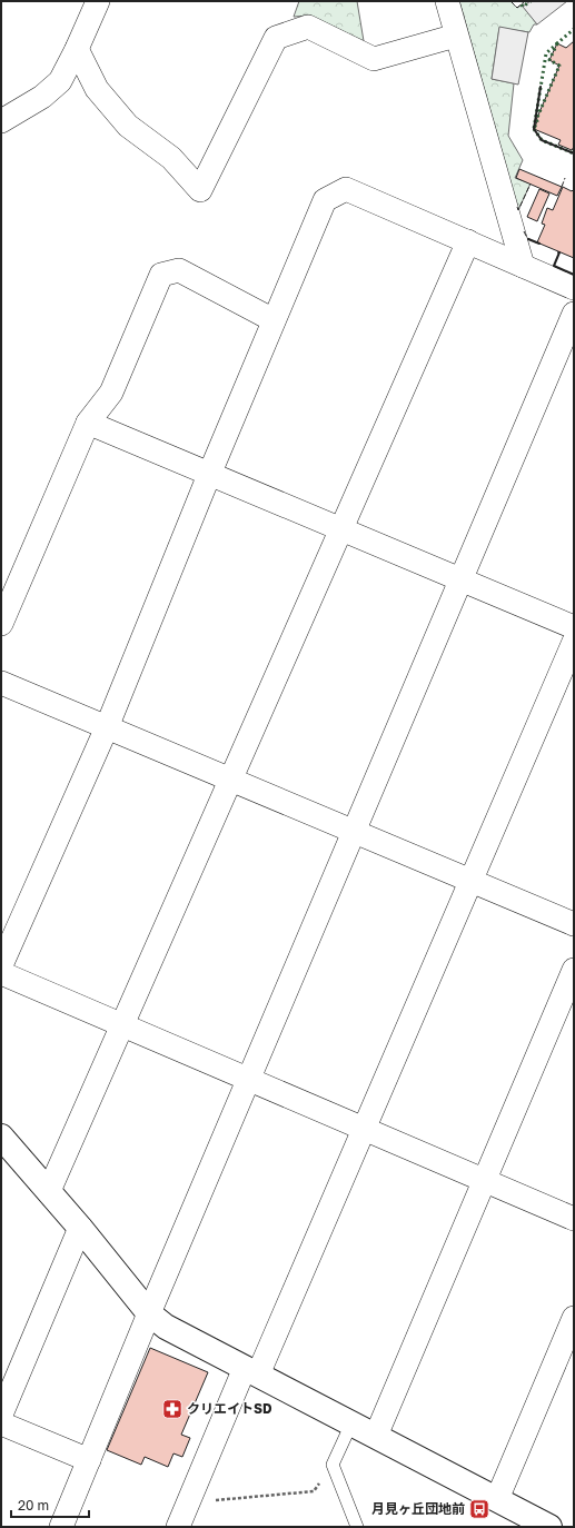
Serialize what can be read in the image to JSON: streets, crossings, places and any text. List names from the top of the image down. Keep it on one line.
{"places":{"pharmacy":["クリエイトSD"],"bus stop":["月見ヶ丘団地前"]},"scale_bar":"20 m"}
